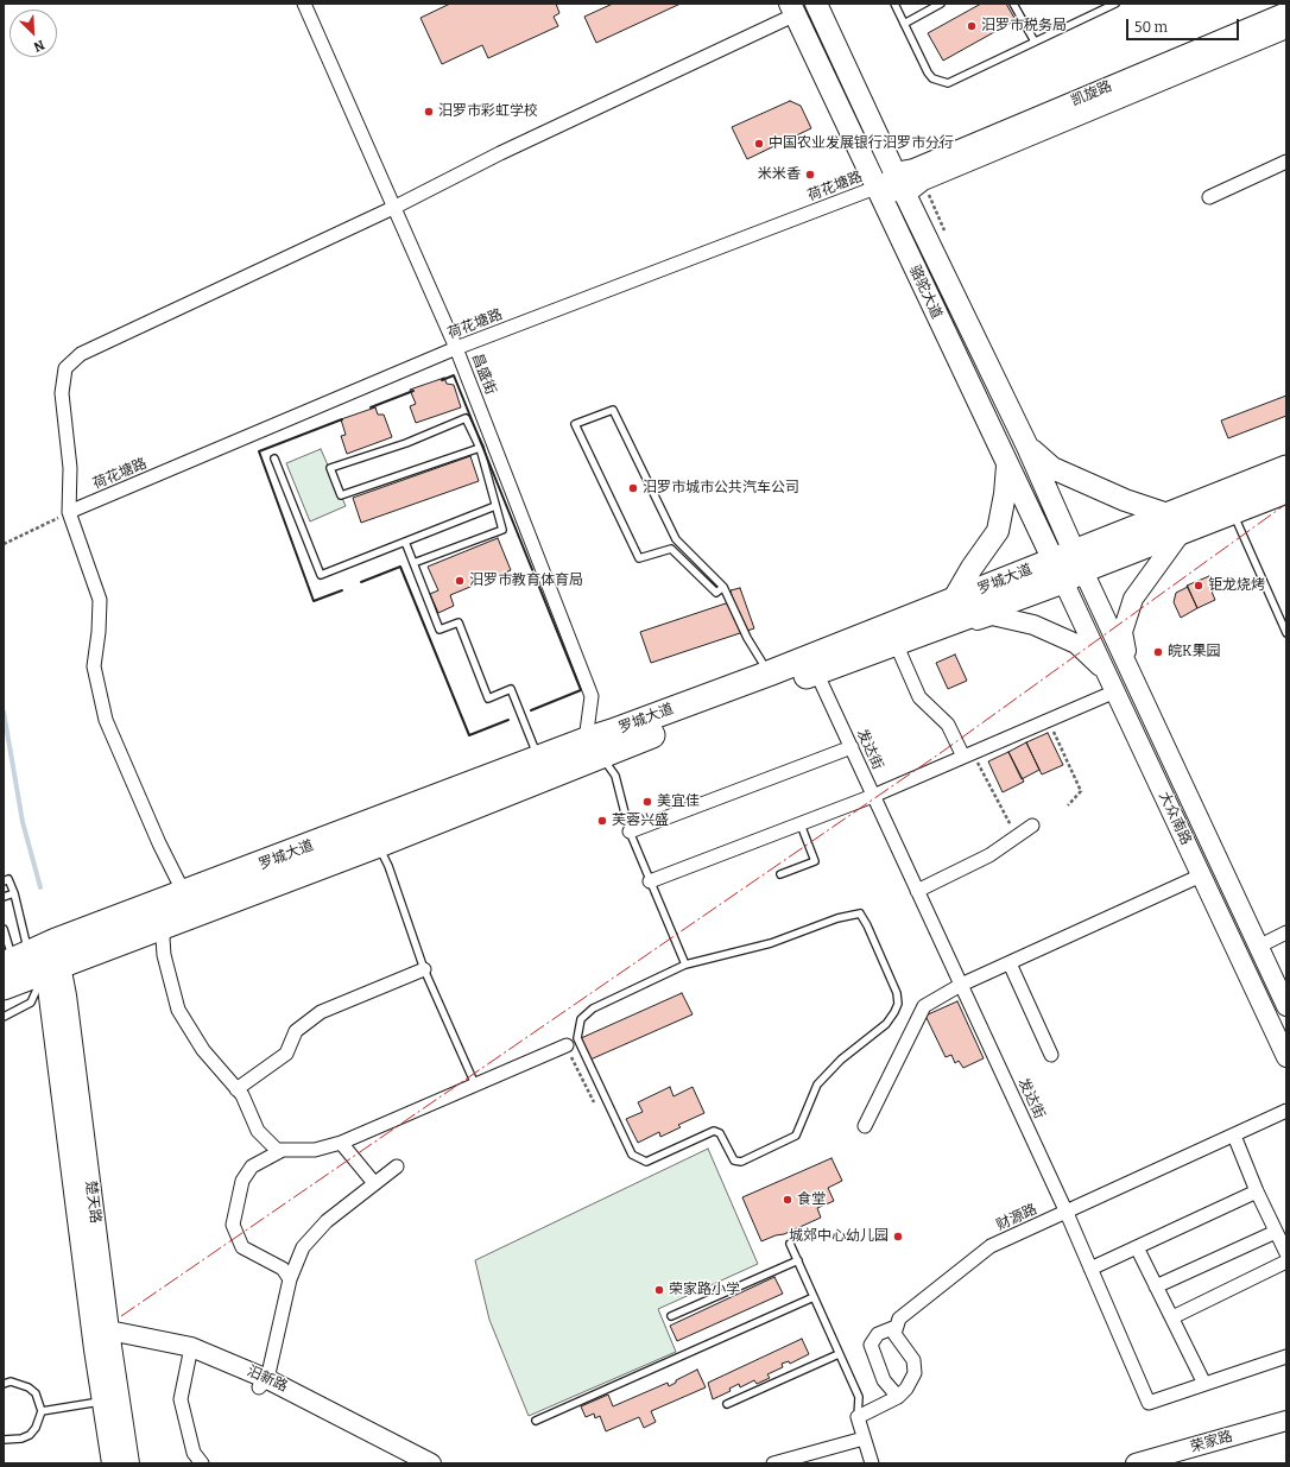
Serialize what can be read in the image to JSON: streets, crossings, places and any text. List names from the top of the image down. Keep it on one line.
{"streets":{"highway":["罗城大道"],"main road":["凯旋路","骆驼大道","大众南路","楚天路","汨新路","荣家路"],"street":["荷花塘路","昌盛街","发达街","财源路"]},"crossings":[["凯旋路","荷花塘路"],["凯旋路","骆驼大道"],["荷花塘路","骆驼大道"],["荷花塘路","昌盛街"],["骆驼大道","罗城大道"],["骆驼大道","大众南路"],["昌盛街","罗城大道"],["罗城大道","大众南路"],["罗城大道","楚天路"],["发达街","财源路"],["楚天路","汨新路"]],"places":["汨罗市税务局","汨罗市彩虹学校","中国农业发展银行汨罗市分行","米米香","汨罗市城市公共汽车公司","汨罗市教育体育局","钜龙烧烤","皖K果园","美宜佳","芙蓉兴盛","食堂","城郊中心幼儿园","荣家路小学"],"scale_bar":"50 m","north":"bottom right"}
